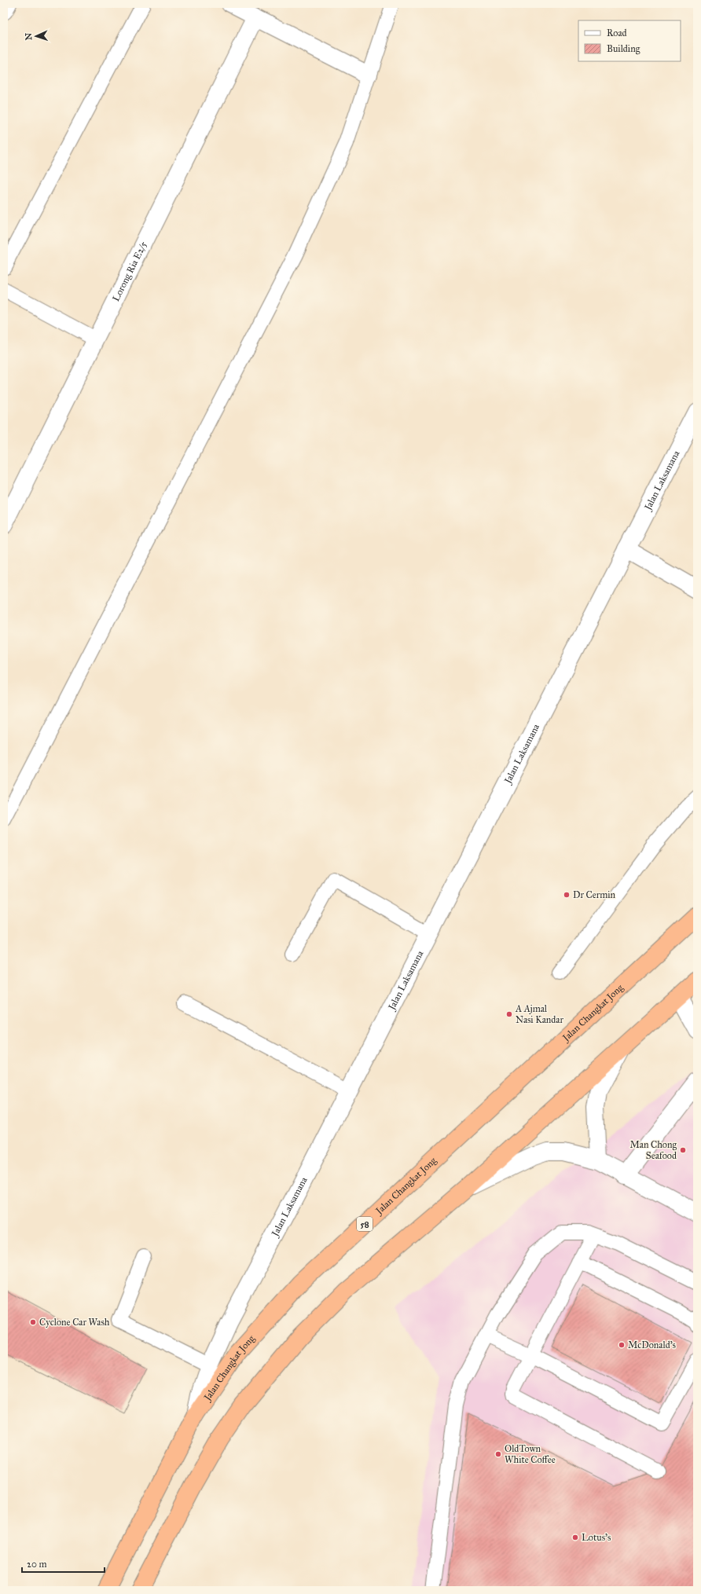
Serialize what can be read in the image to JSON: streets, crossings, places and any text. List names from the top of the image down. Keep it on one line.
{"streets":{"highway":["Jalan Changkat Jong","58"],"street":["Lorong Ria E2/5","Jalan Laksamana"]},"crossings":[["Jalan Laksamana","Jalan Changkat Jong"]],"places":["Dr Cermin","A Ajmal Nasi Kandar","Man Chong Seafood","Cyclone Car Wash","McDonald's","OldTown White Coffee","Lotus's"],"legend":["Road","Building"],"scale_bar":"20 m","north":"left"}
